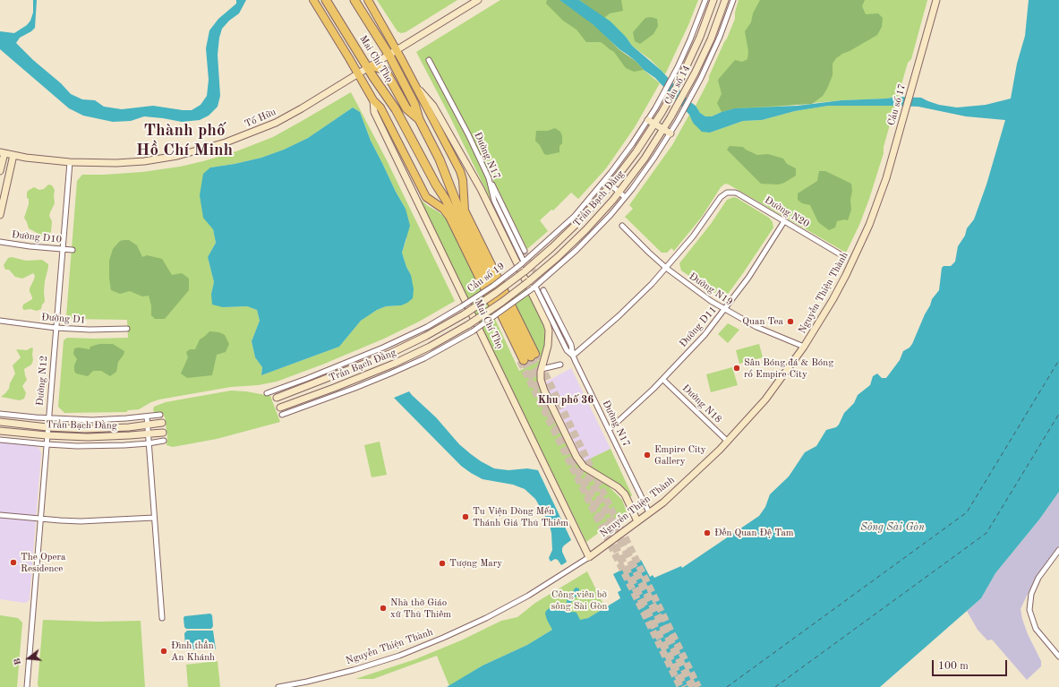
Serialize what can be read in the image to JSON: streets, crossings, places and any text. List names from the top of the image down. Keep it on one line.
{"streets":{"highway":["Mai Chí Thọ"],"street":["Cầu số 14","Cầu số 17","Tố Hữu","Đường N17","Trần Bạch Đằng","Đường N20","Đường D10","Cầu số 19","Đường N19","Nguyễn Thiện Thành","Đường D1","Đường D11","Đường N12","Đường N18"]},"crossings":[["Mai Chí Thọ","Tố Hữu"],["Mai Chí Thọ","Nguyễn Thiện Thành"],["Cầu số 14","Đường N17"],["Cầu số 14","Trần Bạch Đằng"],["Cầu số 14","Cầu số 19"],["Cầu số 17","Nguyễn Thiện Thành"],["Tố Hữu","Đường N12"],["Đường N17","Cầu số 19"],["Đường N17","Nguyễn Thiện Thành"],["Đường N17","Đường D11"],["Trần Bạch Đằng","Cầu số 19"],["Trần Bạch Đằng","Đường N12"],["Đường N20","Đường N19"],["Đường N20","Đường D11"],["Đường D10","Đường N12"],["Đường N19","Nguyễn Thiện Thành"],["Đường N19","Đường D11"],["Nguyễn Thiện Thành","Đường N18"],["Đường D1","Đường N12"],["Đường D11","Đường N18"]],"districts":["Thành phố Hồ Chí Minh","Khu phố 36"],"water":["Sông Sài Gòn"],"parks":["Công viên bờ sông Sài Gòn"],"places":["Quan Tea","Sân Bóng đá & Bóng rổ Empire City","Empire City Gallery","Tu Viện Dòng Mến Thánh Giá Thủ Thiêm","Đền Quan Đệ Tam","The Opera Residence","Tượng Mary","Nhà thờ Giáo xứ Thủ Thiêm","Đình thần An Khánh"],"scale_bar":"100 m","north":"left"}
